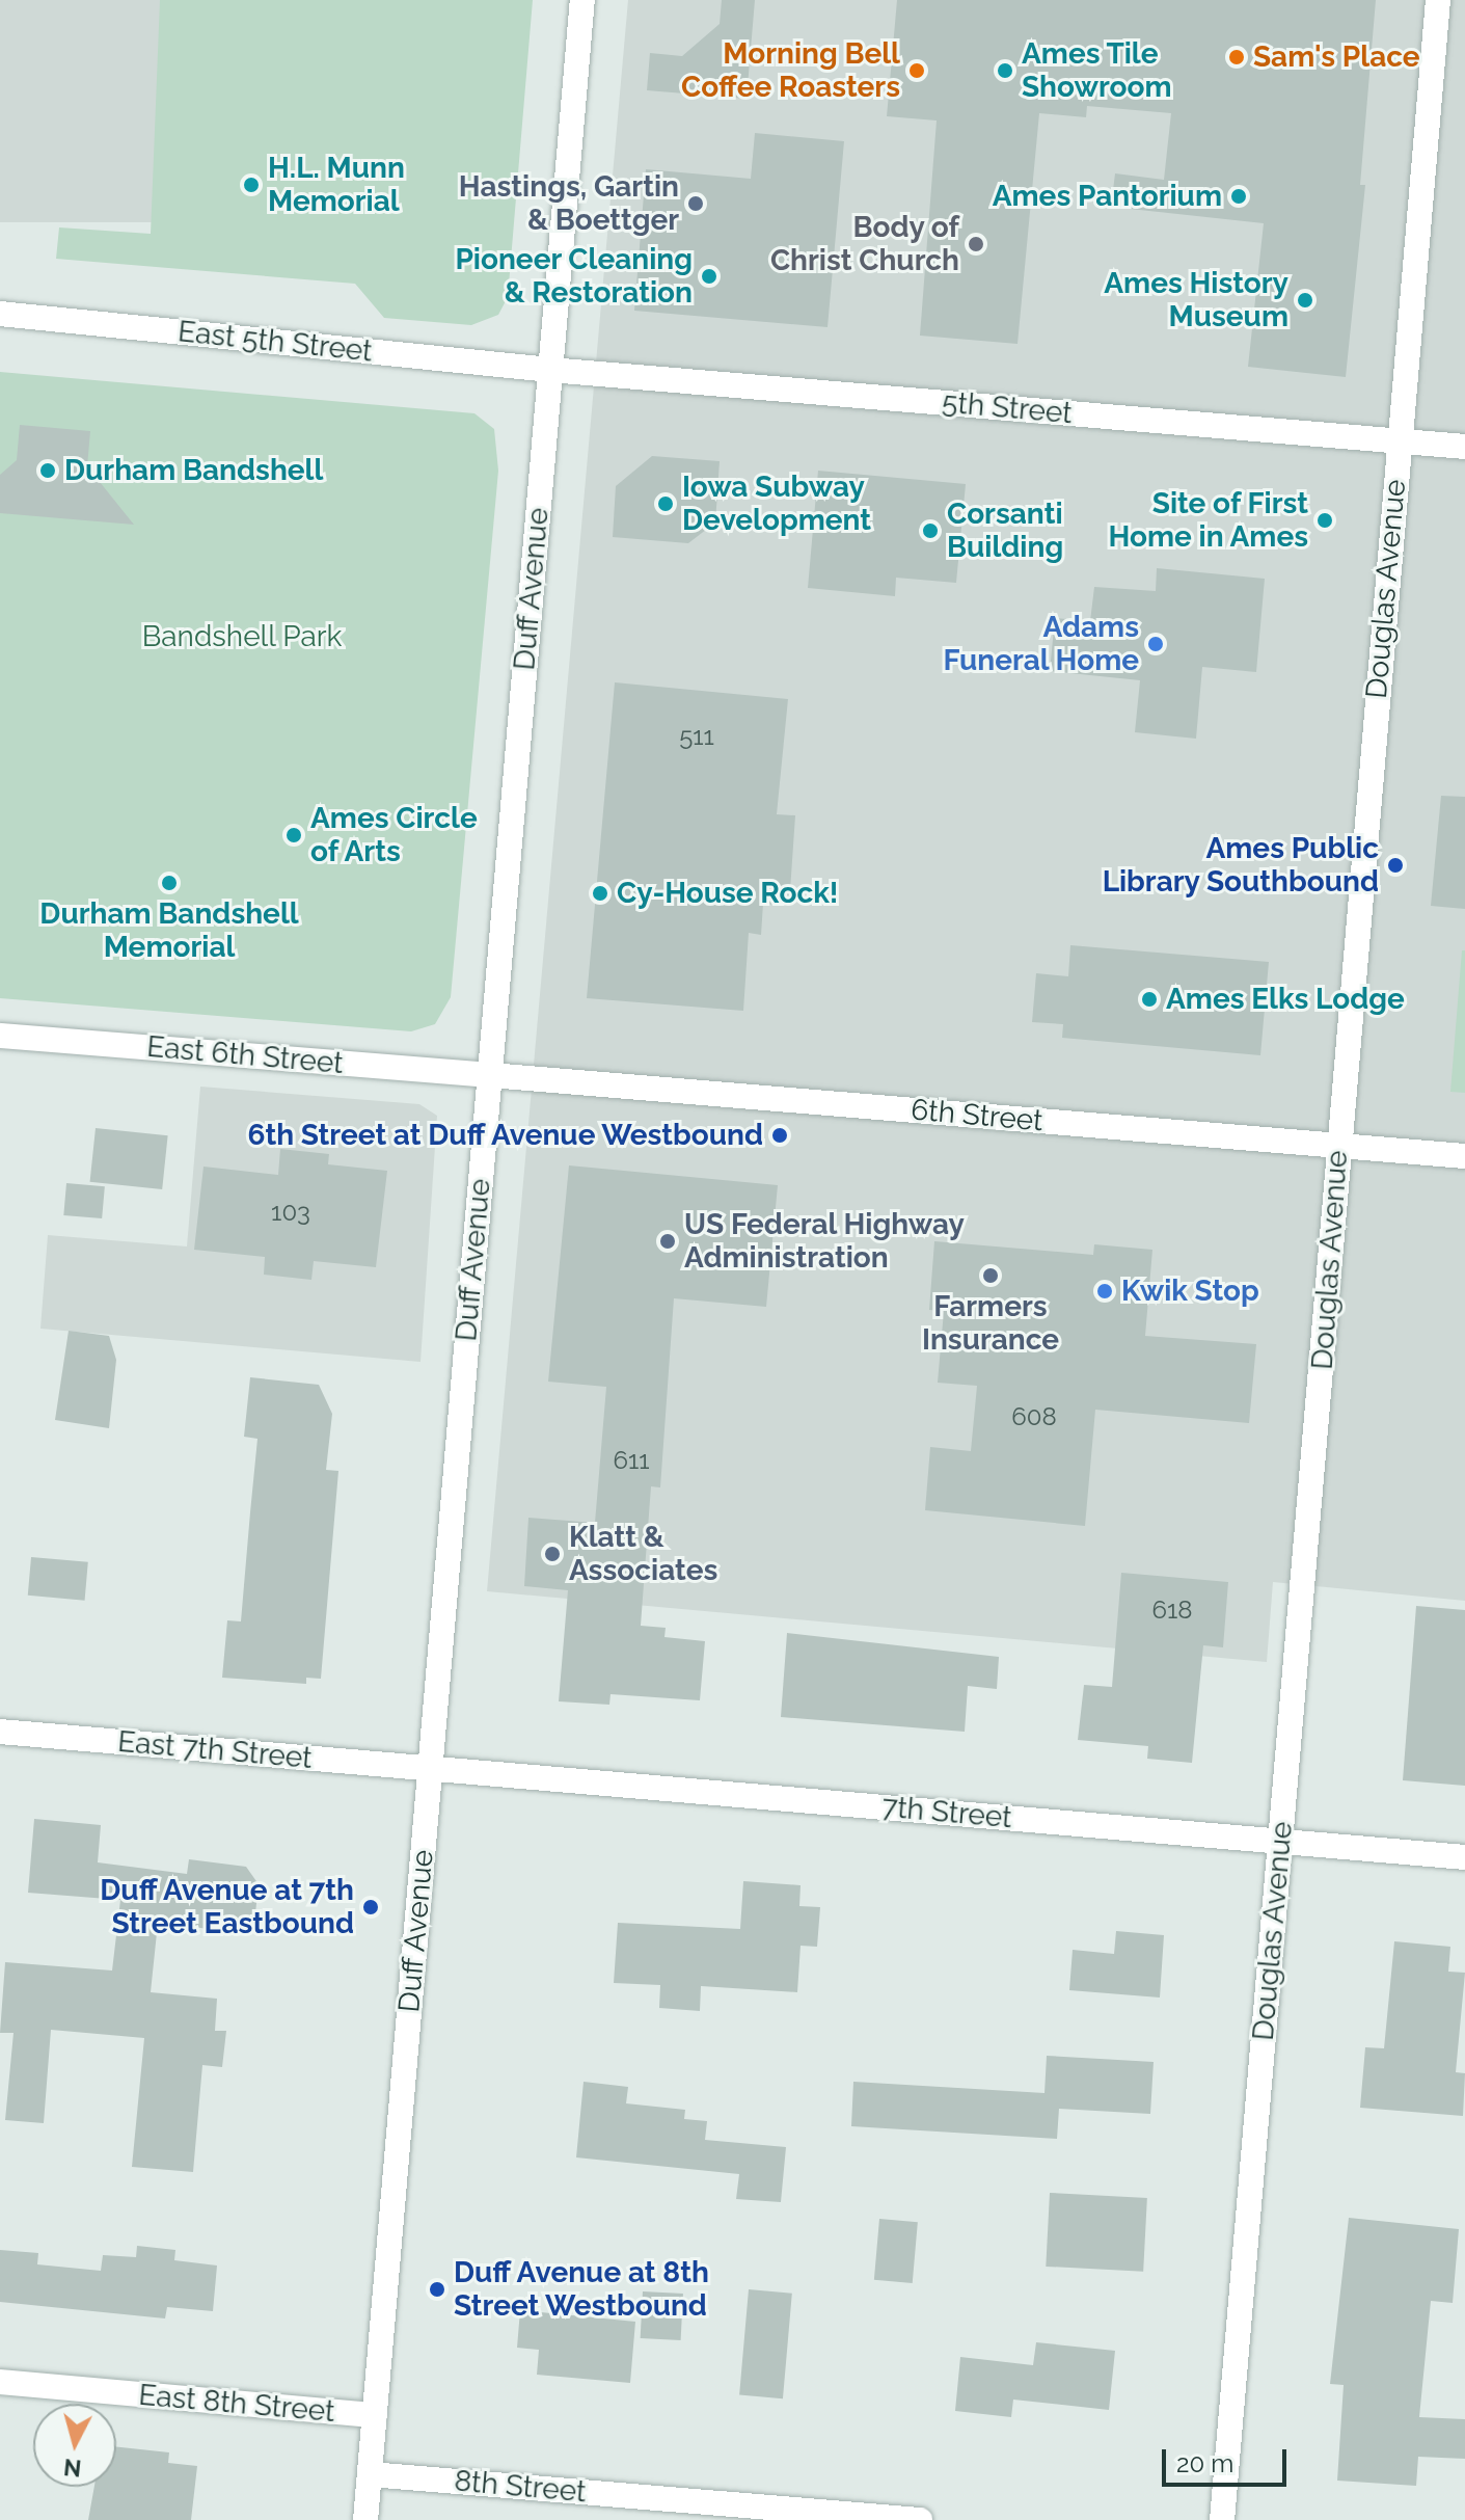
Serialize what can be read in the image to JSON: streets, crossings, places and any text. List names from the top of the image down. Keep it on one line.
{"streets":{"street":["East 5th Street","5th Street","Duff Avenue","Douglas Avenue","East 6th Street","6th Street","East 7th Street","7th Street","East 8th Street","8th Street"]},"crossings":[["East 5th Street","5th Street"],["East 5th Street","Duff Avenue"],["5th Street","Duff Avenue"],["5th Street","Douglas Avenue"],["Duff Avenue","East 6th Street"],["Duff Avenue","6th Street"],["Duff Avenue","East 7th Street"],["Duff Avenue","7th Street"],["Duff Avenue","East 8th Street"],["Duff Avenue","8th Street"],["Douglas Avenue","6th Street"],["Douglas Avenue","7th Street"],["East 6th Street","6th Street"],["East 7th Street","7th Street"]],"parks":["Bandshell Park"],"places":["Sam's Place","Morning Bell Coffee Roasters","Ames Tile Showroom","H.L. Munn Memorial","Ames Pantorium","Hastings, Gartin & Boettger","Body of Christ Church","Pioneer Cleaning & Restoration","Ames History Museum","Durham Bandshell","Iowa Subway Development","Site of First Home in Ames","Corsanti Building","Adams Funeral Home","Ames Circle of Arts","Ames Public Library Southbound","Durham Bandshell Memorial","Cy-House Rock!","Ames Elks Lodge","6th Street at Duff Avenue Westbound","US Federal Highway Administration","Farmers Insurance","Kwik Stop","Klatt & Associates","Duff Avenue at 7th Street Eastbound","Duff Avenue at 8th Street Westbound"],"house_numbers":["511","103","608","611","618"],"scale_bar":"20 m","north":"bottom"}
